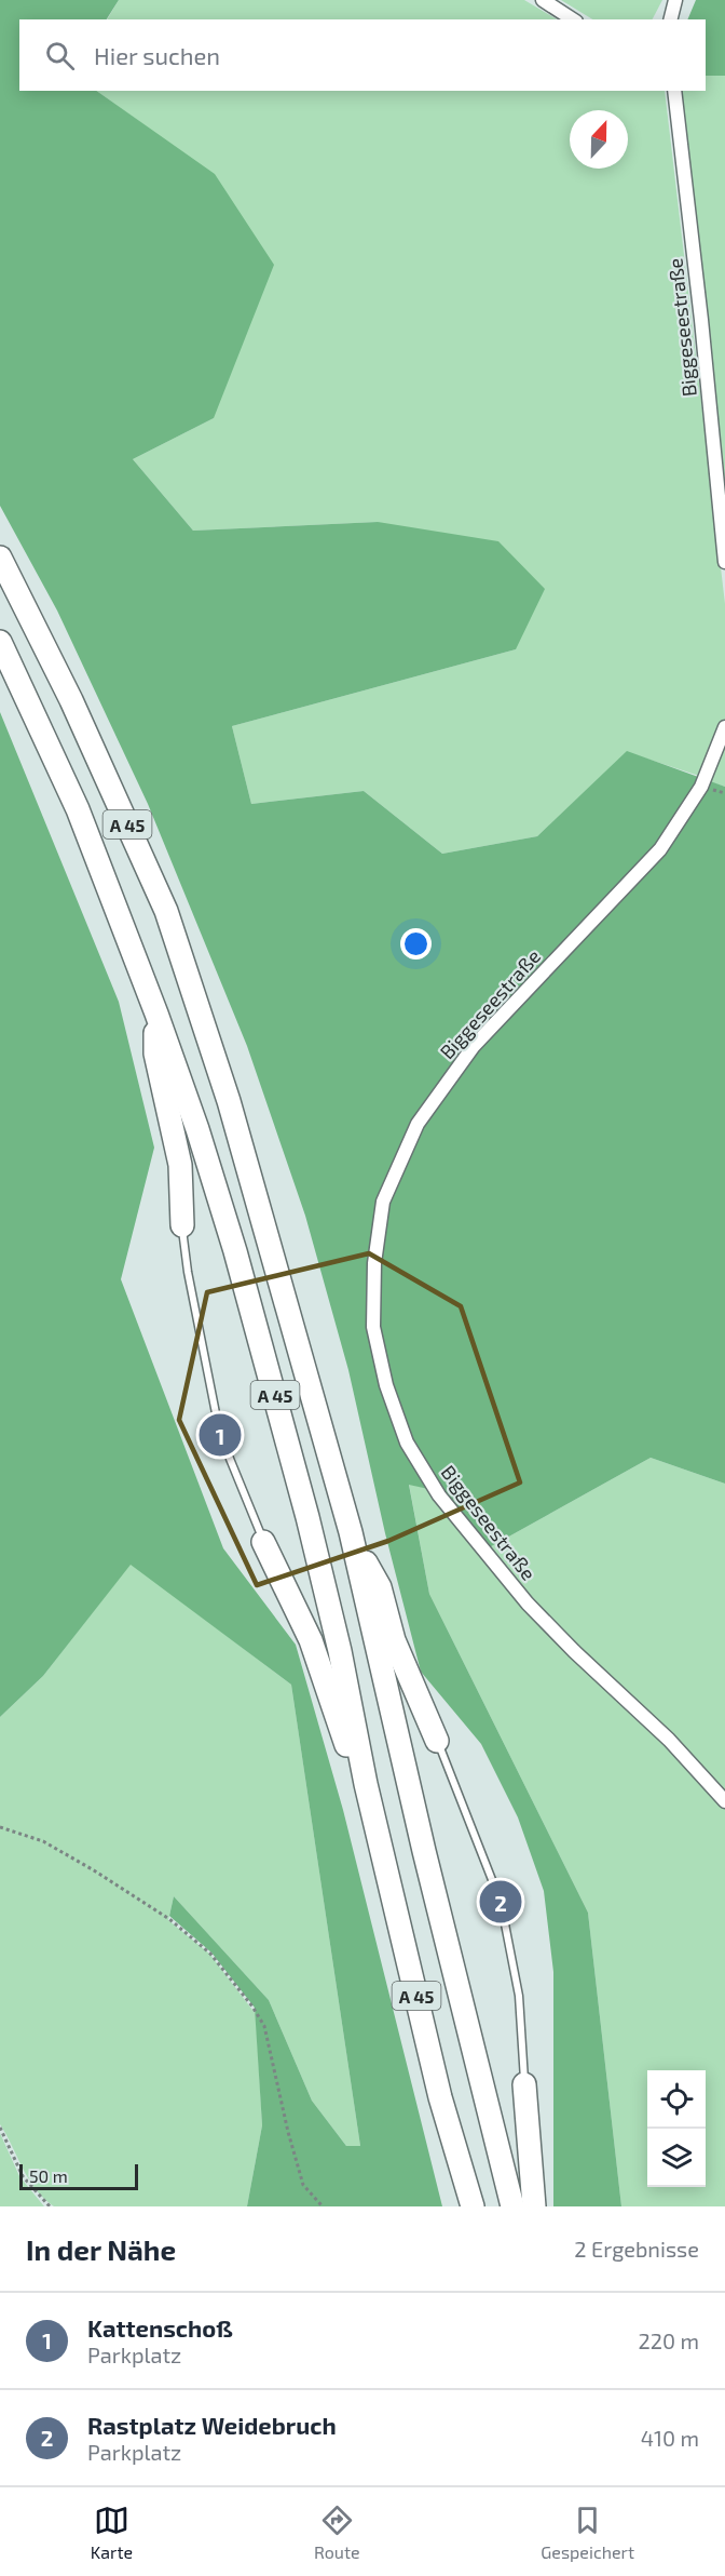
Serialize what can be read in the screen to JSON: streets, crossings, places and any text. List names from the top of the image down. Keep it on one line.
{"streets":{"highway":["A 45"],"street":["Biggeseestraße"]},"scale_bar":"50 m","north":"top","page":{"search":"Hier suchen","pins":["1","2"],"scale":"50 m","heading":["In der Nähe","2 Ergebnisse"],"list":[{"mark":"1","name":"Kattenschoß","note":"Parkplatz","value":"220 m"},{"mark":"2","name":"Rastplatz Weidebruch","note":"Parkplatz","value":"410 m"}],"nav":["Karte","Route","Gespeichert"]}}
